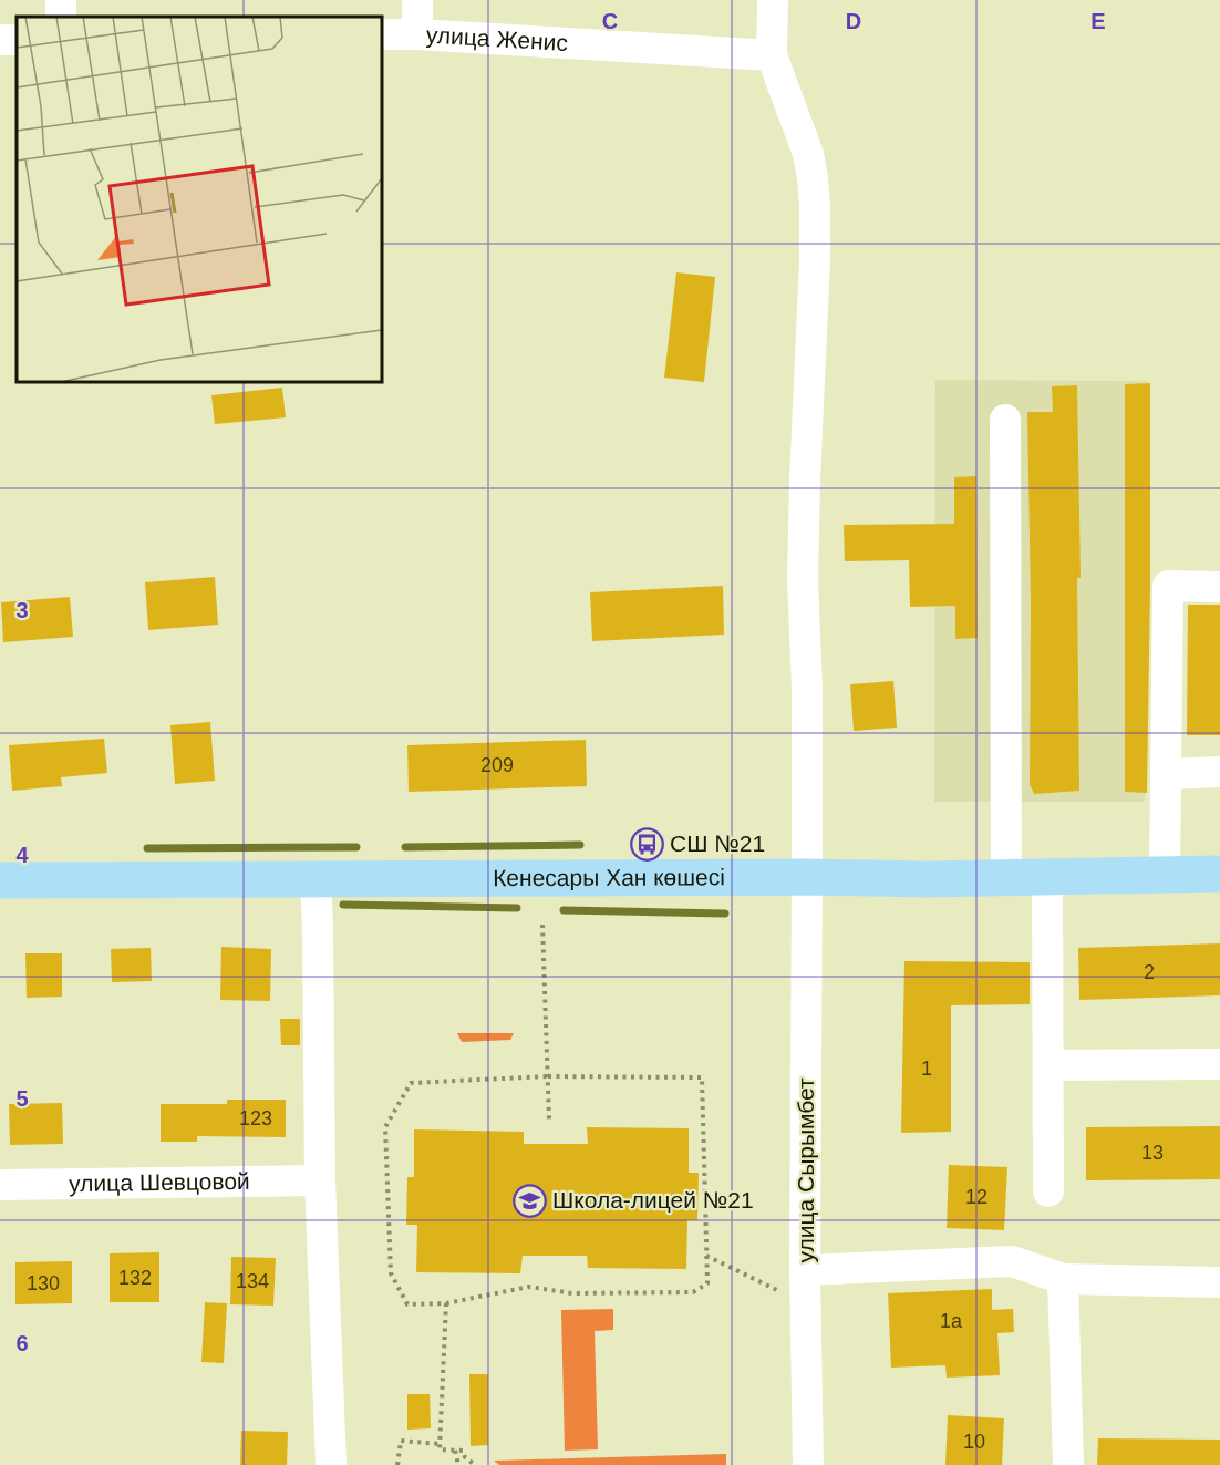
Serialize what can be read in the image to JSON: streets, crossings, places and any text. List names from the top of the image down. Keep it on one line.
{"streets":{"main road":["Кенесары Хан көшесі"],"street":["улица Женис","улица Сырымбет","улица Шевцовой"]},"crossings":[["улица Женис","улица Сырымбет"],["Кенесары Хан көшесі","улица Сырымбет"]],"places":{"bus stop":["СШ №21"],"school or university":["Школа-лицей №21"]},"house_numbers":["209","2","1","123","13","12","132","134","130","1а","10"],"grid":{"columns":["C","D","E"],"rows":["3","4","5","6"]}}
